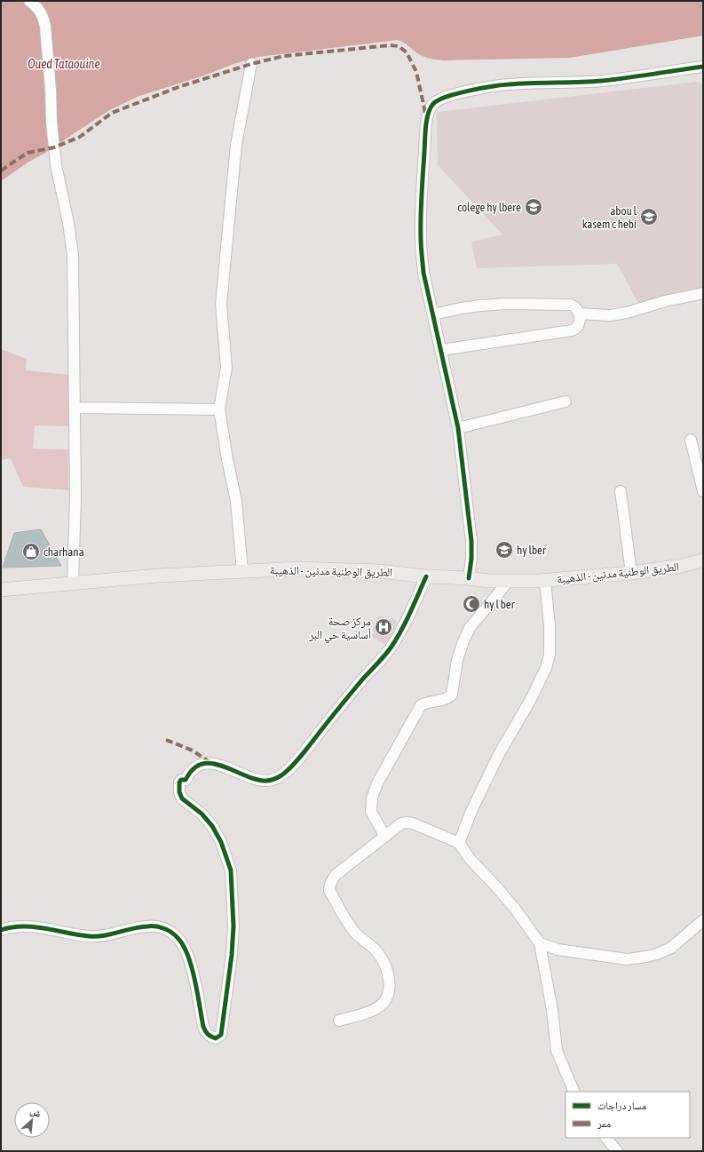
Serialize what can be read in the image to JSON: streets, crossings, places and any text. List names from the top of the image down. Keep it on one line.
{"streets":{"main road":["الطريق الوطنية مدنين - الذهيبة"]},"water":["Oued Tataouine"],"places":{"school or university":["colege hy lbere","abou l kasem c hebi","hy lber"],"shop":["charhana"],"mosque":["hy l ber"],"hospital":["مركز صحة أساسية حي البر"]},"legend":["مسار دراجات","ممر"],"north":"top right"}
